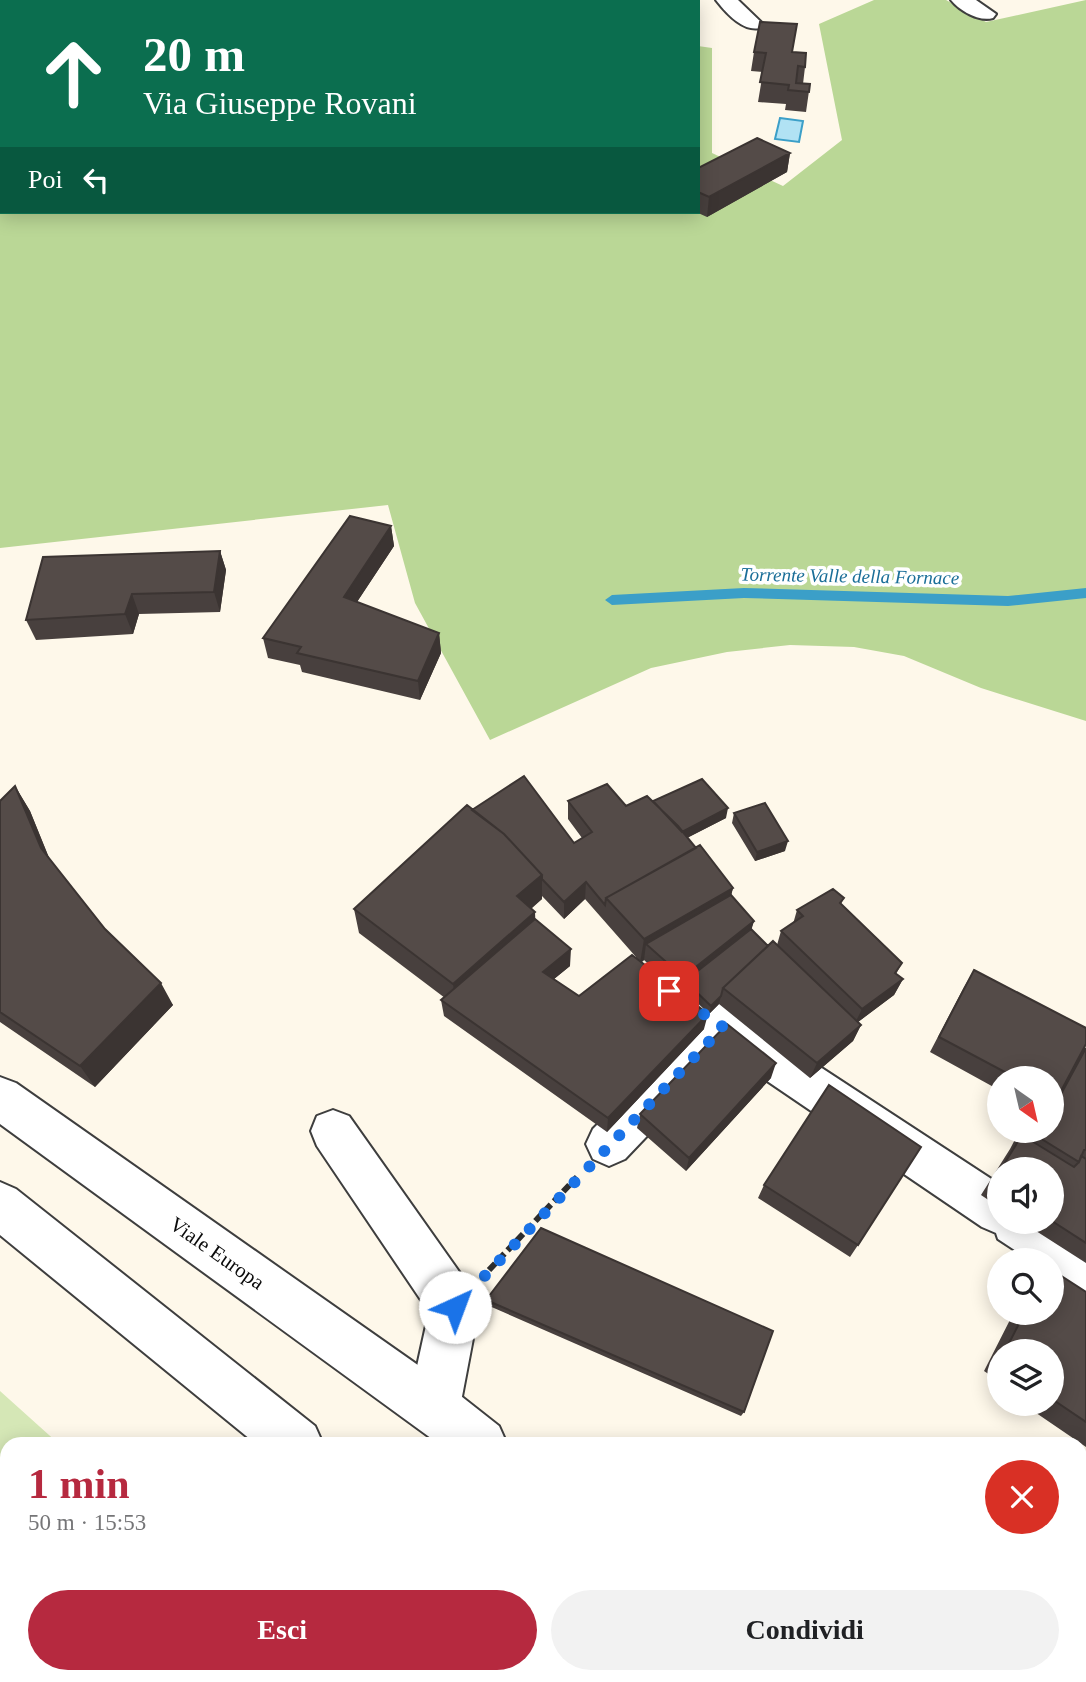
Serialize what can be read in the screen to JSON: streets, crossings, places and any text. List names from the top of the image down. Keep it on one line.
{"streets":{"street":["Viale Europa"]},"water":["Torrente Valle della Fornace"],"north":"bottom right","page":{"turn":["20 m","Via Giuseppe Rovani"],"then":"Poi","heading":["1 min","50 m · 15:53"],"buttons":["Esci","Condividi"]}}
